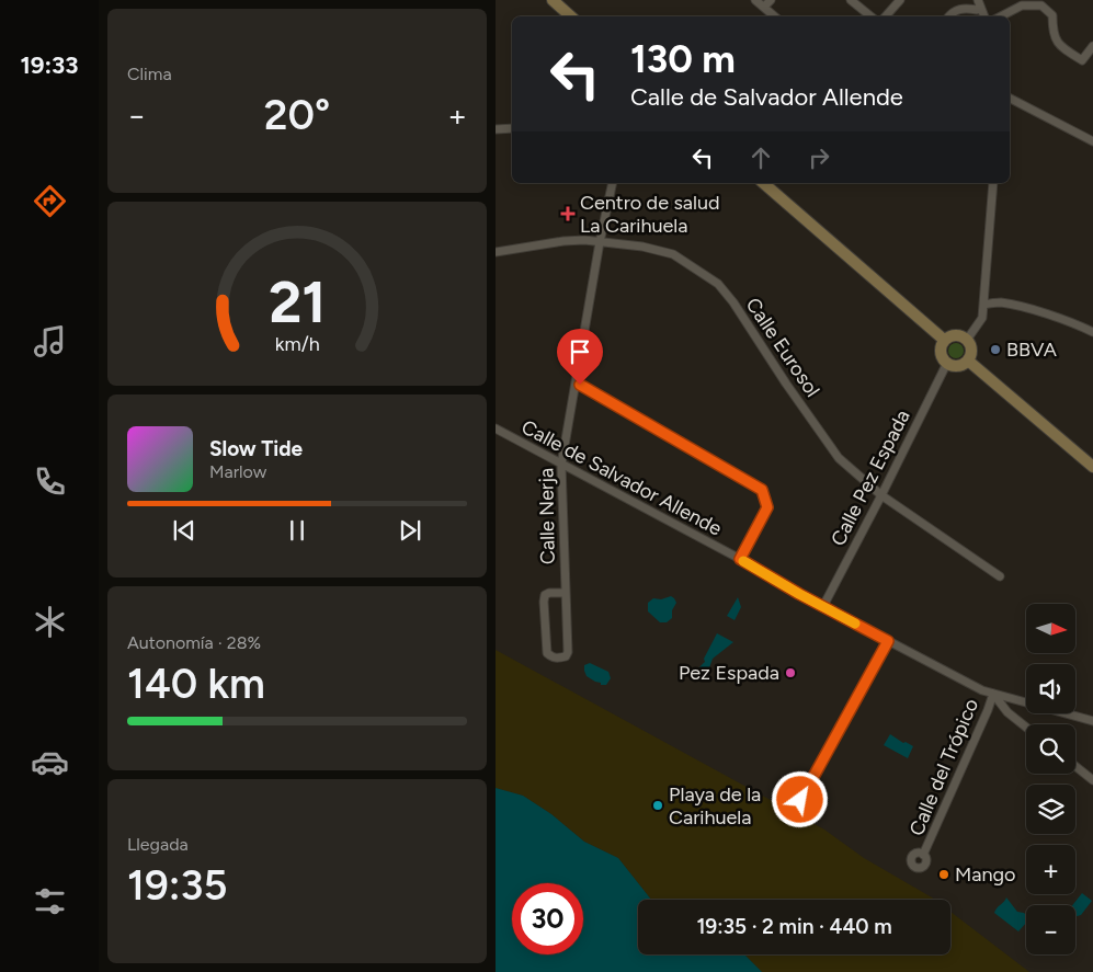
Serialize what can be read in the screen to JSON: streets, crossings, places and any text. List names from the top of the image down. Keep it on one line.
{"streets":{"street":["Calle Eurosol","Calle de Salvador Allende","Calle Pez Espada","Calle Nerja","Calle del Trópico"]},"crossings":[["Calle Eurosol","Calle Pez Espada"],["Calle Eurosol","Calle Nerja"],["Calle de Salvador Allende","Calle Pez Espada"],["Calle de Salvador Allende","Calle Nerja"],["Calle de Salvador Allende","Calle del Trópico"]],"places":{"health":["Centro de salud La Carihuela"],"other":["BBVA","Pez Espada","Playa de la Carihuela","Mango"]},"north":"right","page":{"tabs":"19:33","tile":["Clima",["Autonomía · 28%","140 km"],["Llegada","19:35"]],"turn":["130 m","Calle de Salvador Allende"],"heat":["−","20°","+"],"song":["Slow Tide","Marlow"],"map_buttons":["+","−"],"limit":"30","trip":"19:35 · 2 min · 440 m","gauge":["21","km/h"]}}
